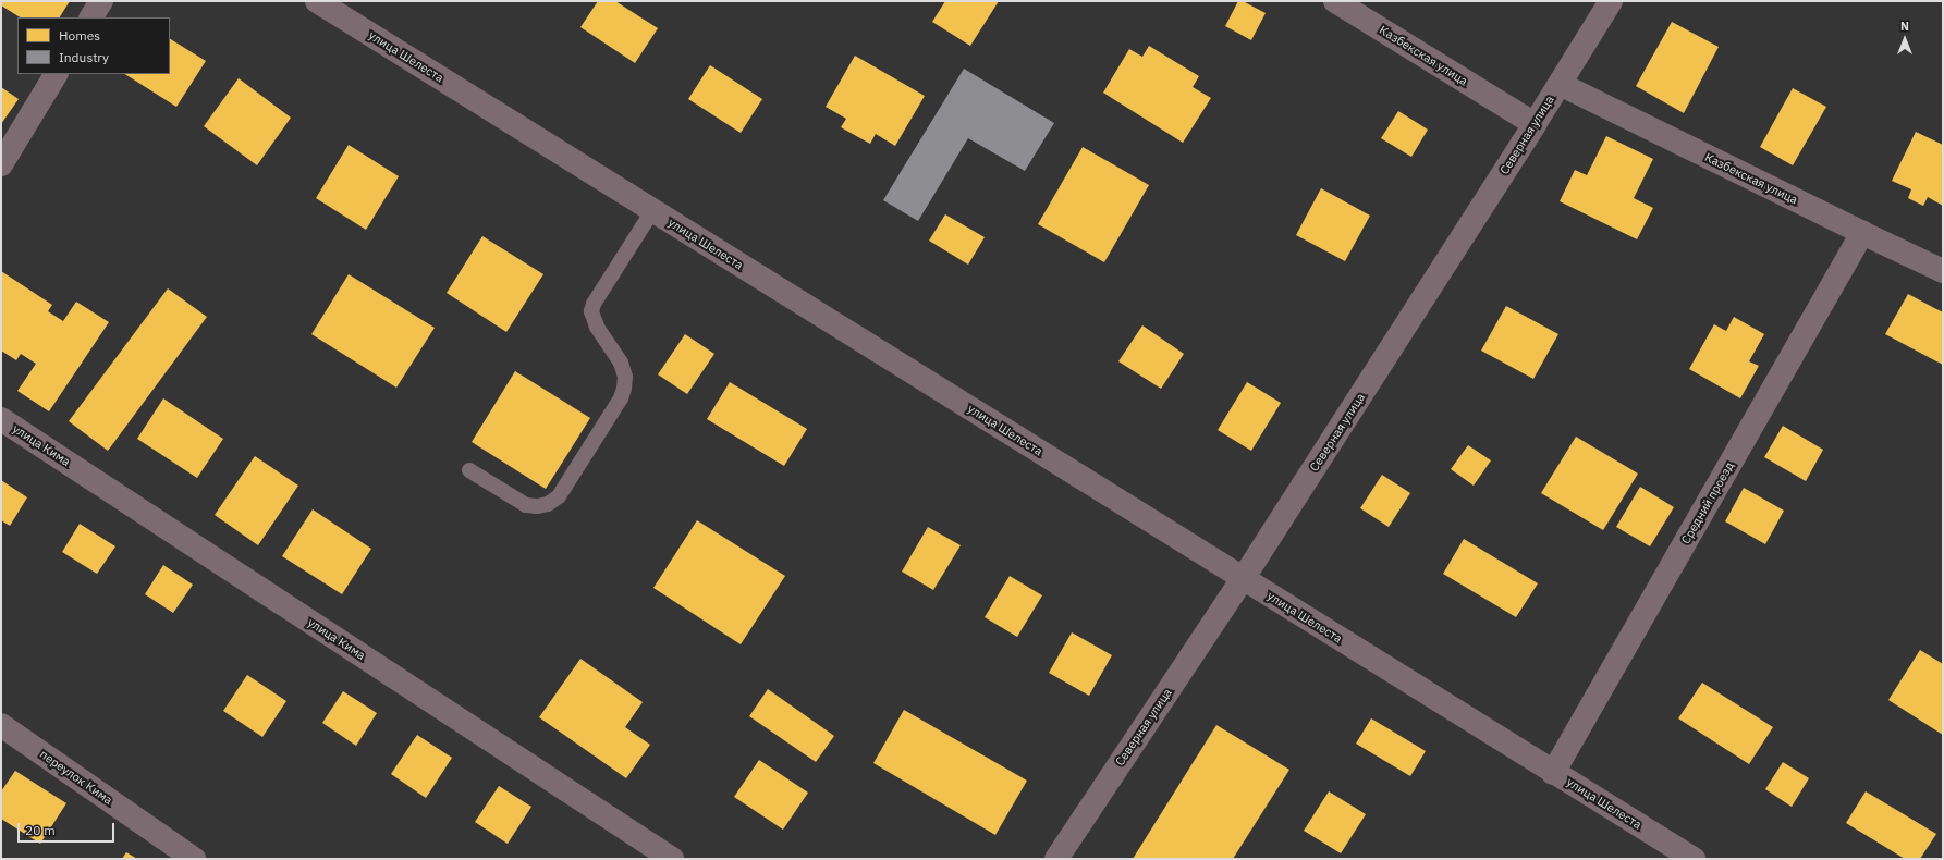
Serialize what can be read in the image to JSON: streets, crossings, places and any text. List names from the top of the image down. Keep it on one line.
{"streets":{"street":["Казбекская улица","улица Шелеста","Северная улица","улица Кима","Средний проезд","переулок Кима"]},"crossings":[["Казбекская улица","Северная улица"],["Казбекская улица","Средний проезд"],["улица Шелеста","Северная улица"],["улица Шелеста","Средний проезд"]],"legend":["Homes","Industry"],"scale_bar":"20 m","north":"top"}
